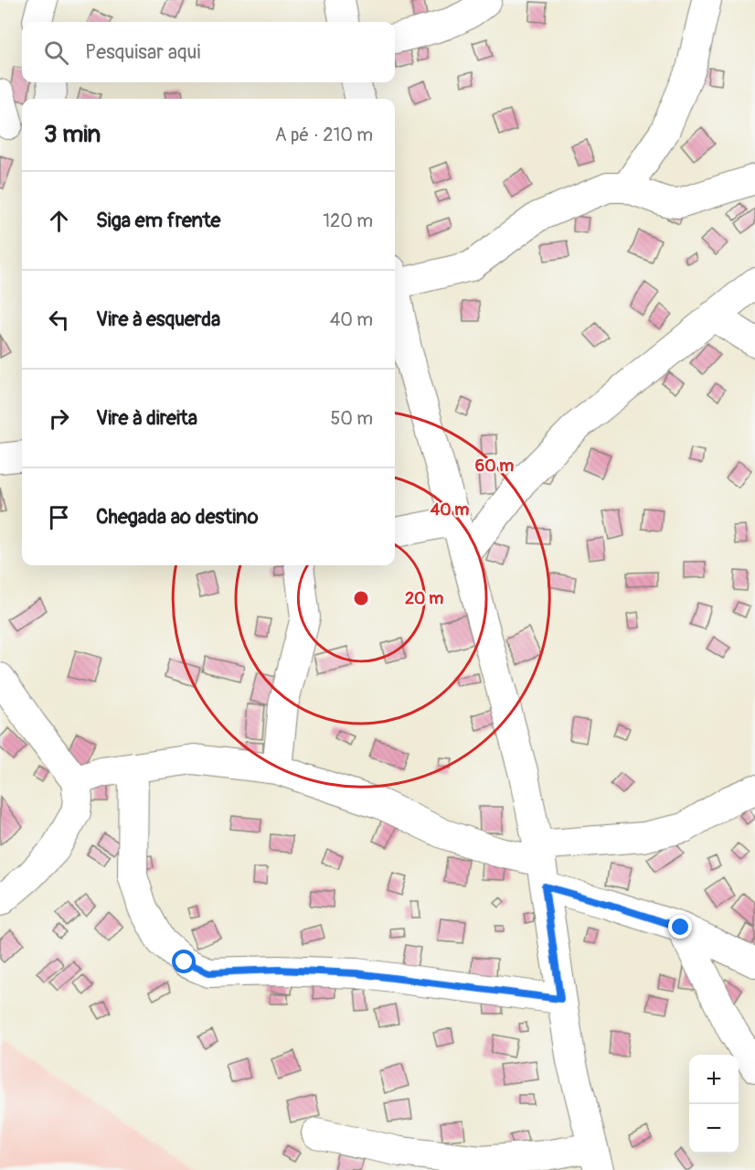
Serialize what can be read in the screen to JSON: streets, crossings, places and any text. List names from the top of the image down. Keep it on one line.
{"page":{"search":"Pesquisar aqui","heading":["3 min","A pé · 210 m"],"list":[["Siga em frente","120 m"],["Vire à esquerda","40 m"],["Vire à direita","50 m"],"Chegada ao destino"],"map_buttons":["+","−"]},"rings":["60 m","40 m","20 m"]}
